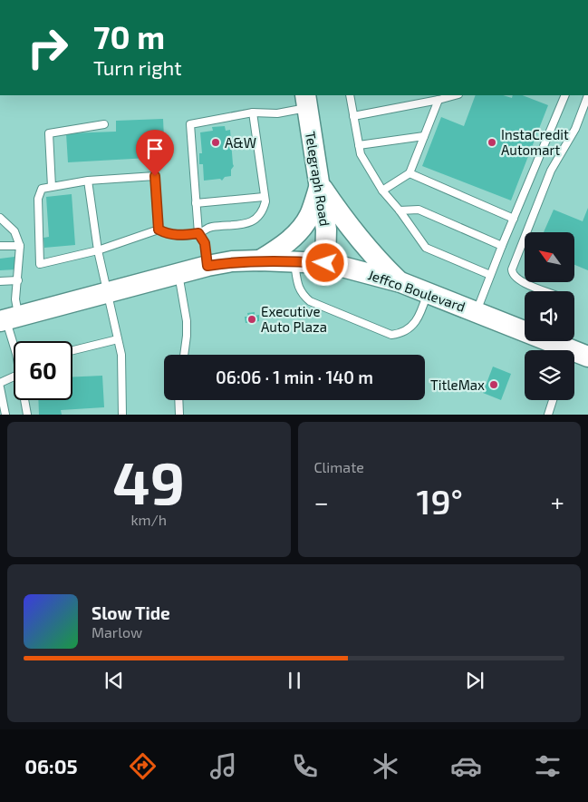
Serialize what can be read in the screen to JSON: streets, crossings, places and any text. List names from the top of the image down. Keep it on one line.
{"streets":{"main road":["Telegraph Road","Jeffco Boulevard"]},"crossings":[["Telegraph Road","Jeffco Boulevard"]],"places":["A&W","InstaCredit Automart","Executive Auto Plaza","TitleMax"],"north":"top left","page":{"turn":["70 m","Turn right"],"limit":"60","trip":"06:06 · 1 min · 140 m","tile":[["49","km/h"],"Climate"],"heat":["−","19°","+"],"song":["Slow Tide","Marlow"],"tabs":"06:05"}}
